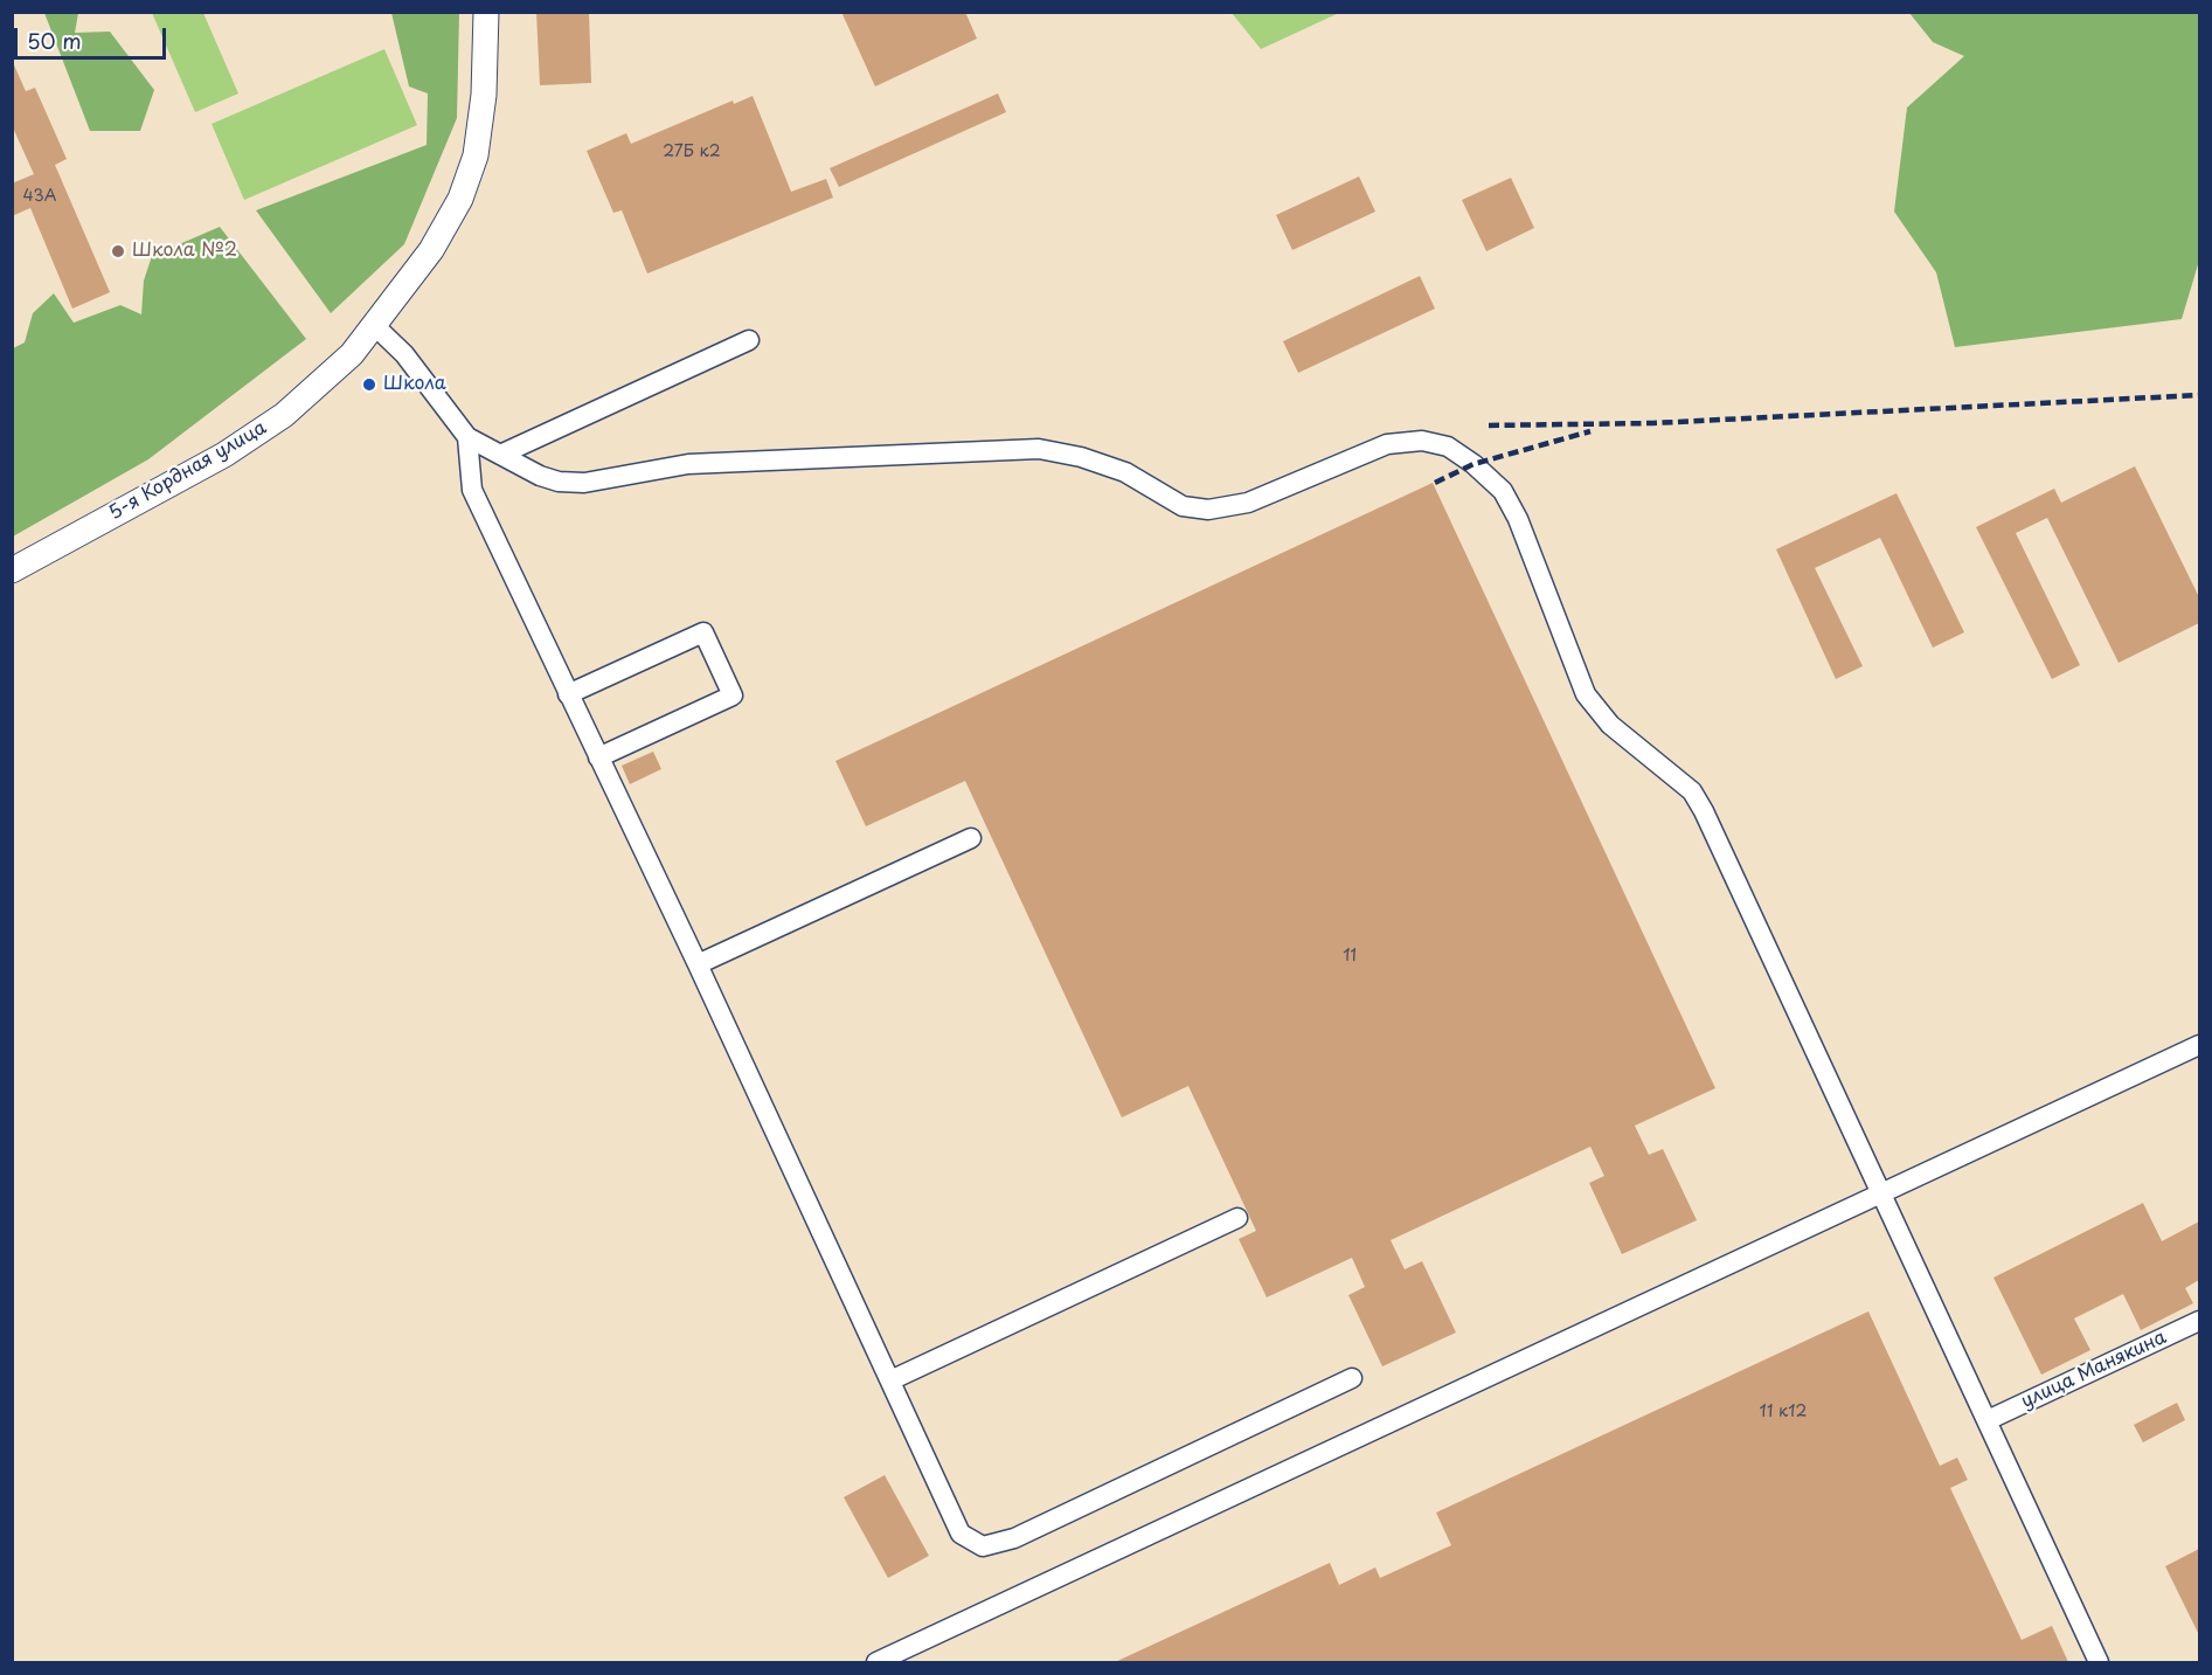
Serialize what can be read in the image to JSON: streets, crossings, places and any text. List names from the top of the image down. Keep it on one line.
{"streets":{"main road":["5-я Кордная улица"],"lane":["улица Манякина"]},"places":["Школа №2","Школа"],"house_numbers":["27Б к2","43А","11","11 к12"],"scale_bar":"50 m"}
